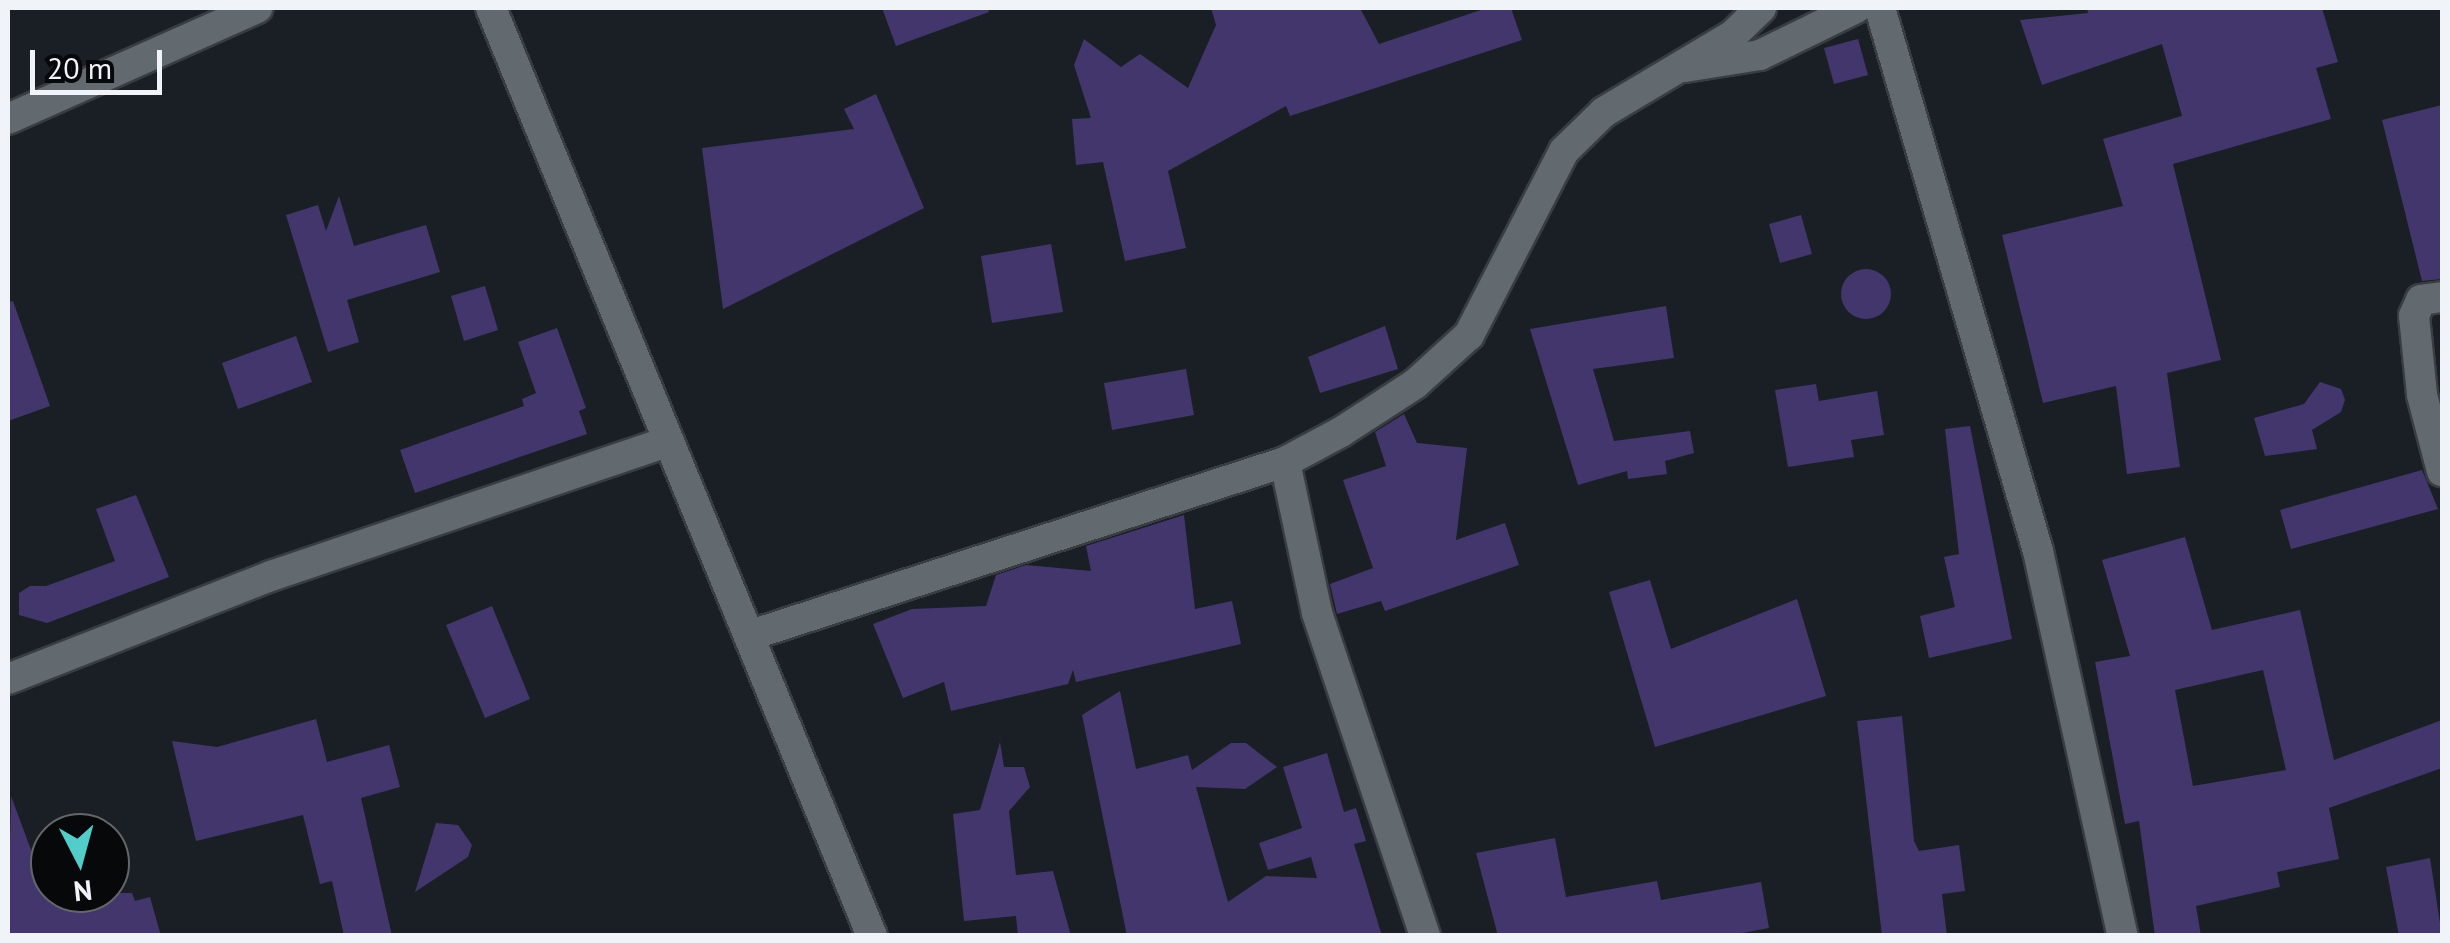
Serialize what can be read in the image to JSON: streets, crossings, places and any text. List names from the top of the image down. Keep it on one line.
{"scale_bar":"20 m","north":"bottom"}
